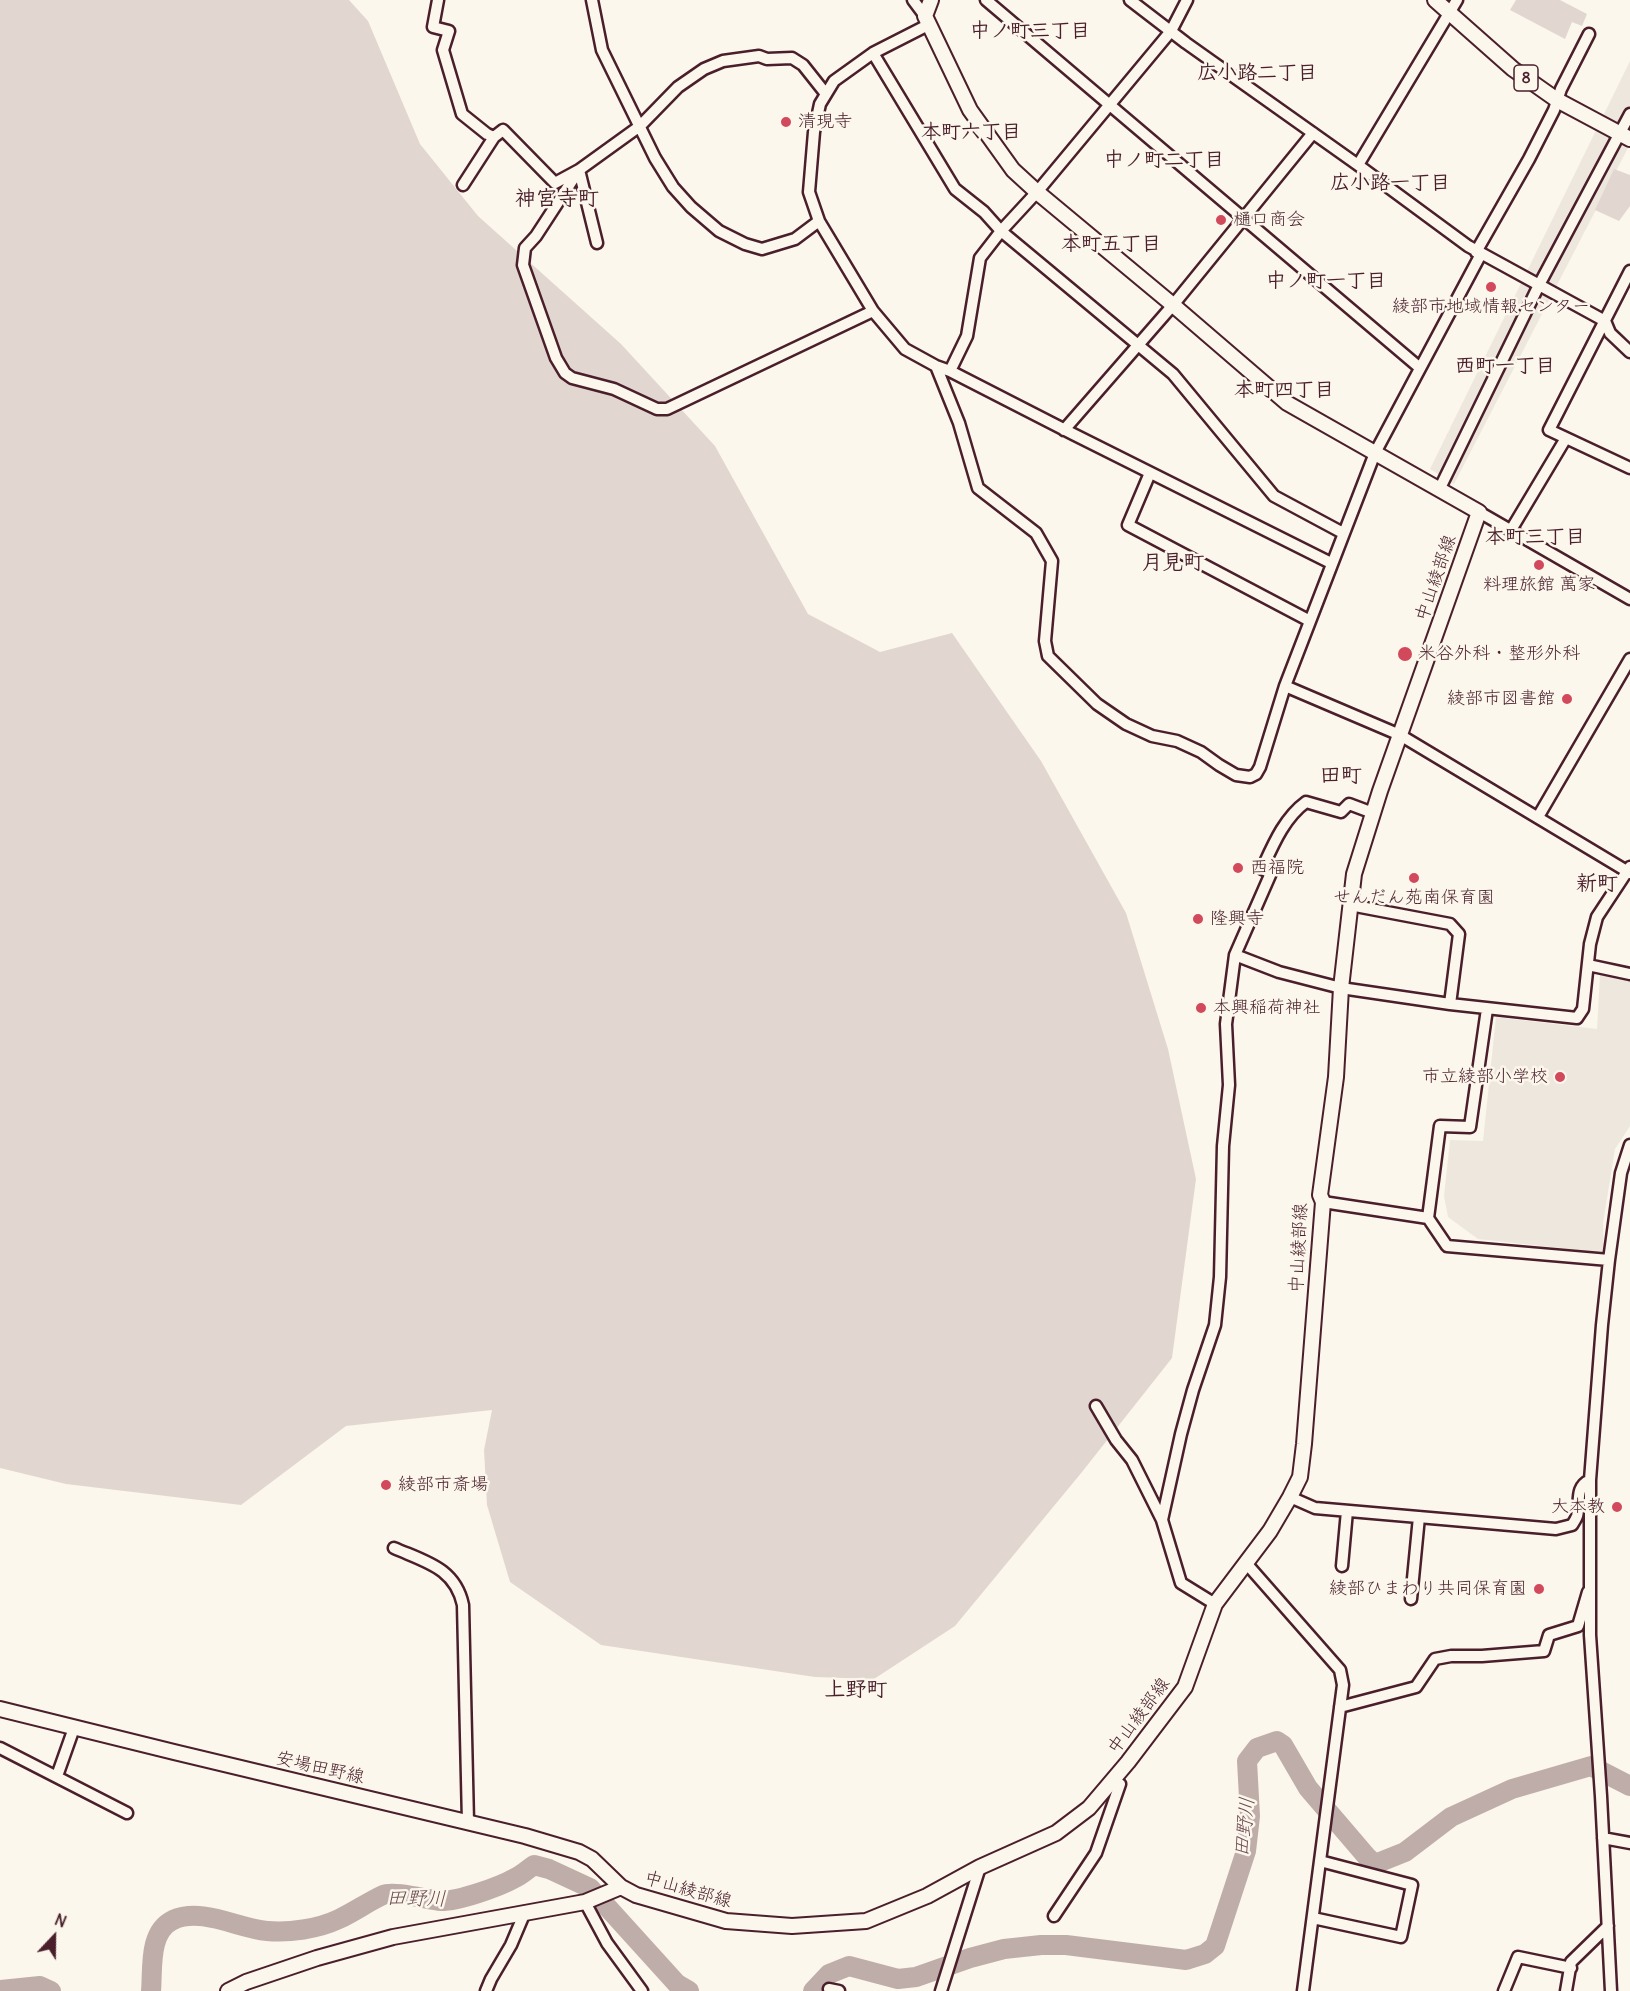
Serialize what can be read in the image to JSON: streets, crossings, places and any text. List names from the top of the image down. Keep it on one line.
{"streets":{"main road":["8","中山綾部線","安場田野線"]},"crossings":[["中山綾部線","安場田野線"]],"districts":["中ノ町三丁目","広小路二丁目","本町六丁目","中ノ町二丁目","広小路一丁目","神宮寺町","本町五丁目","中ノ町一丁目","西町一丁目","本町四丁目","本町三丁目","月見町","田町","新町","上野町"],"water":["田野川"],"places":["清現寺","樋口商会","綾部市地域情報センター","料理旅館 萬家","米谷外科・整形外科","綾部市図書館","西福院","せんだん苑南保育園","隆興寺","本興稲荷神社","市立綾部小学校","綾部市斎場","大本教","綾部ひまわり共同保育園"],"north":"top"}
